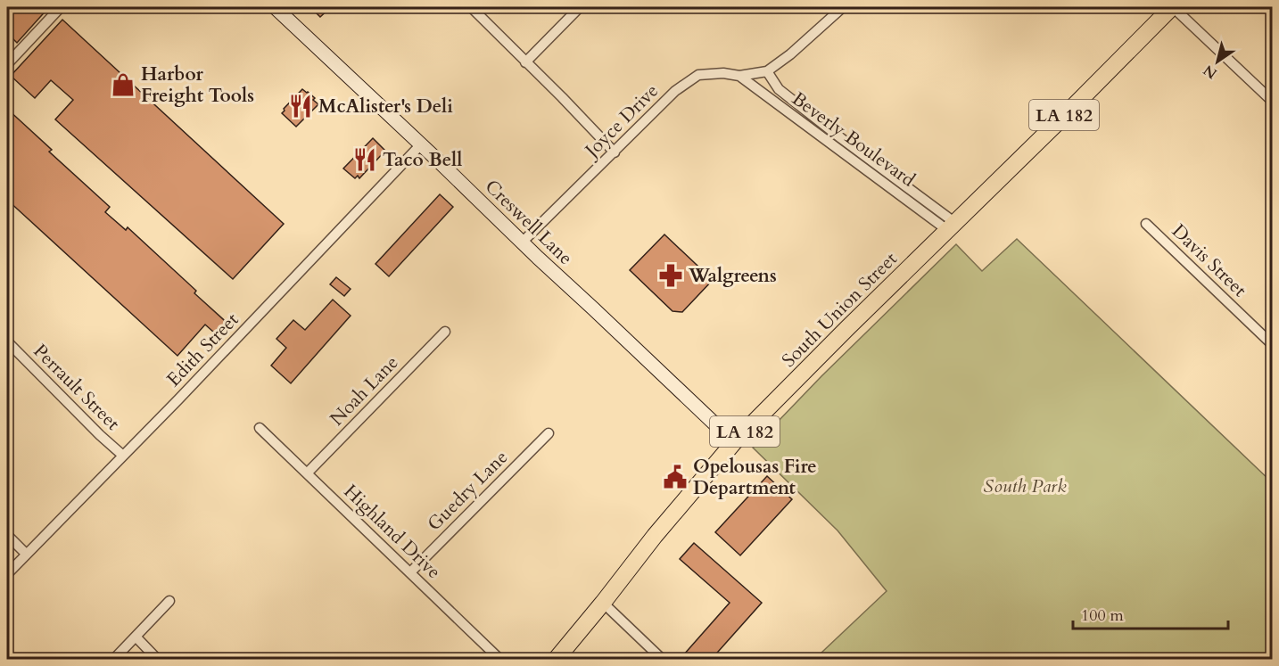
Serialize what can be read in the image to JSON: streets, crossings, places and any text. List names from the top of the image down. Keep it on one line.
{"streets":{"main road":["LA 182","Creswell Lane","South Union Street"],"street":["Joyce Drive","Beverly Boulevard","Davis Street","Edith Street","Perrault Street","Noah Lane","Guedry Lane","Highland Drive"]},"crossings":[["Joyce Drive","Beverly Boulevard"],["Joyce Drive","Creswell Lane"],["Beverly Boulevard","South Union Street"],["Creswell Lane","South Union Street"],["Creswell Lane","Edith Street"],["Edith Street","Perrault Street"],["Noah Lane","Highland Drive"],["Guedry Lane","Highland Drive"]],"parks":["South Park"],"places":{"shop":["Harbor Freight Tools"],"restaurant":["McAlister's Deli","Taco Bell"],"pharmacy":["Walgreens"],"public building":["Opelousas Fire Department"]},"scale_bar":"100 m","north":"bottom left"}
